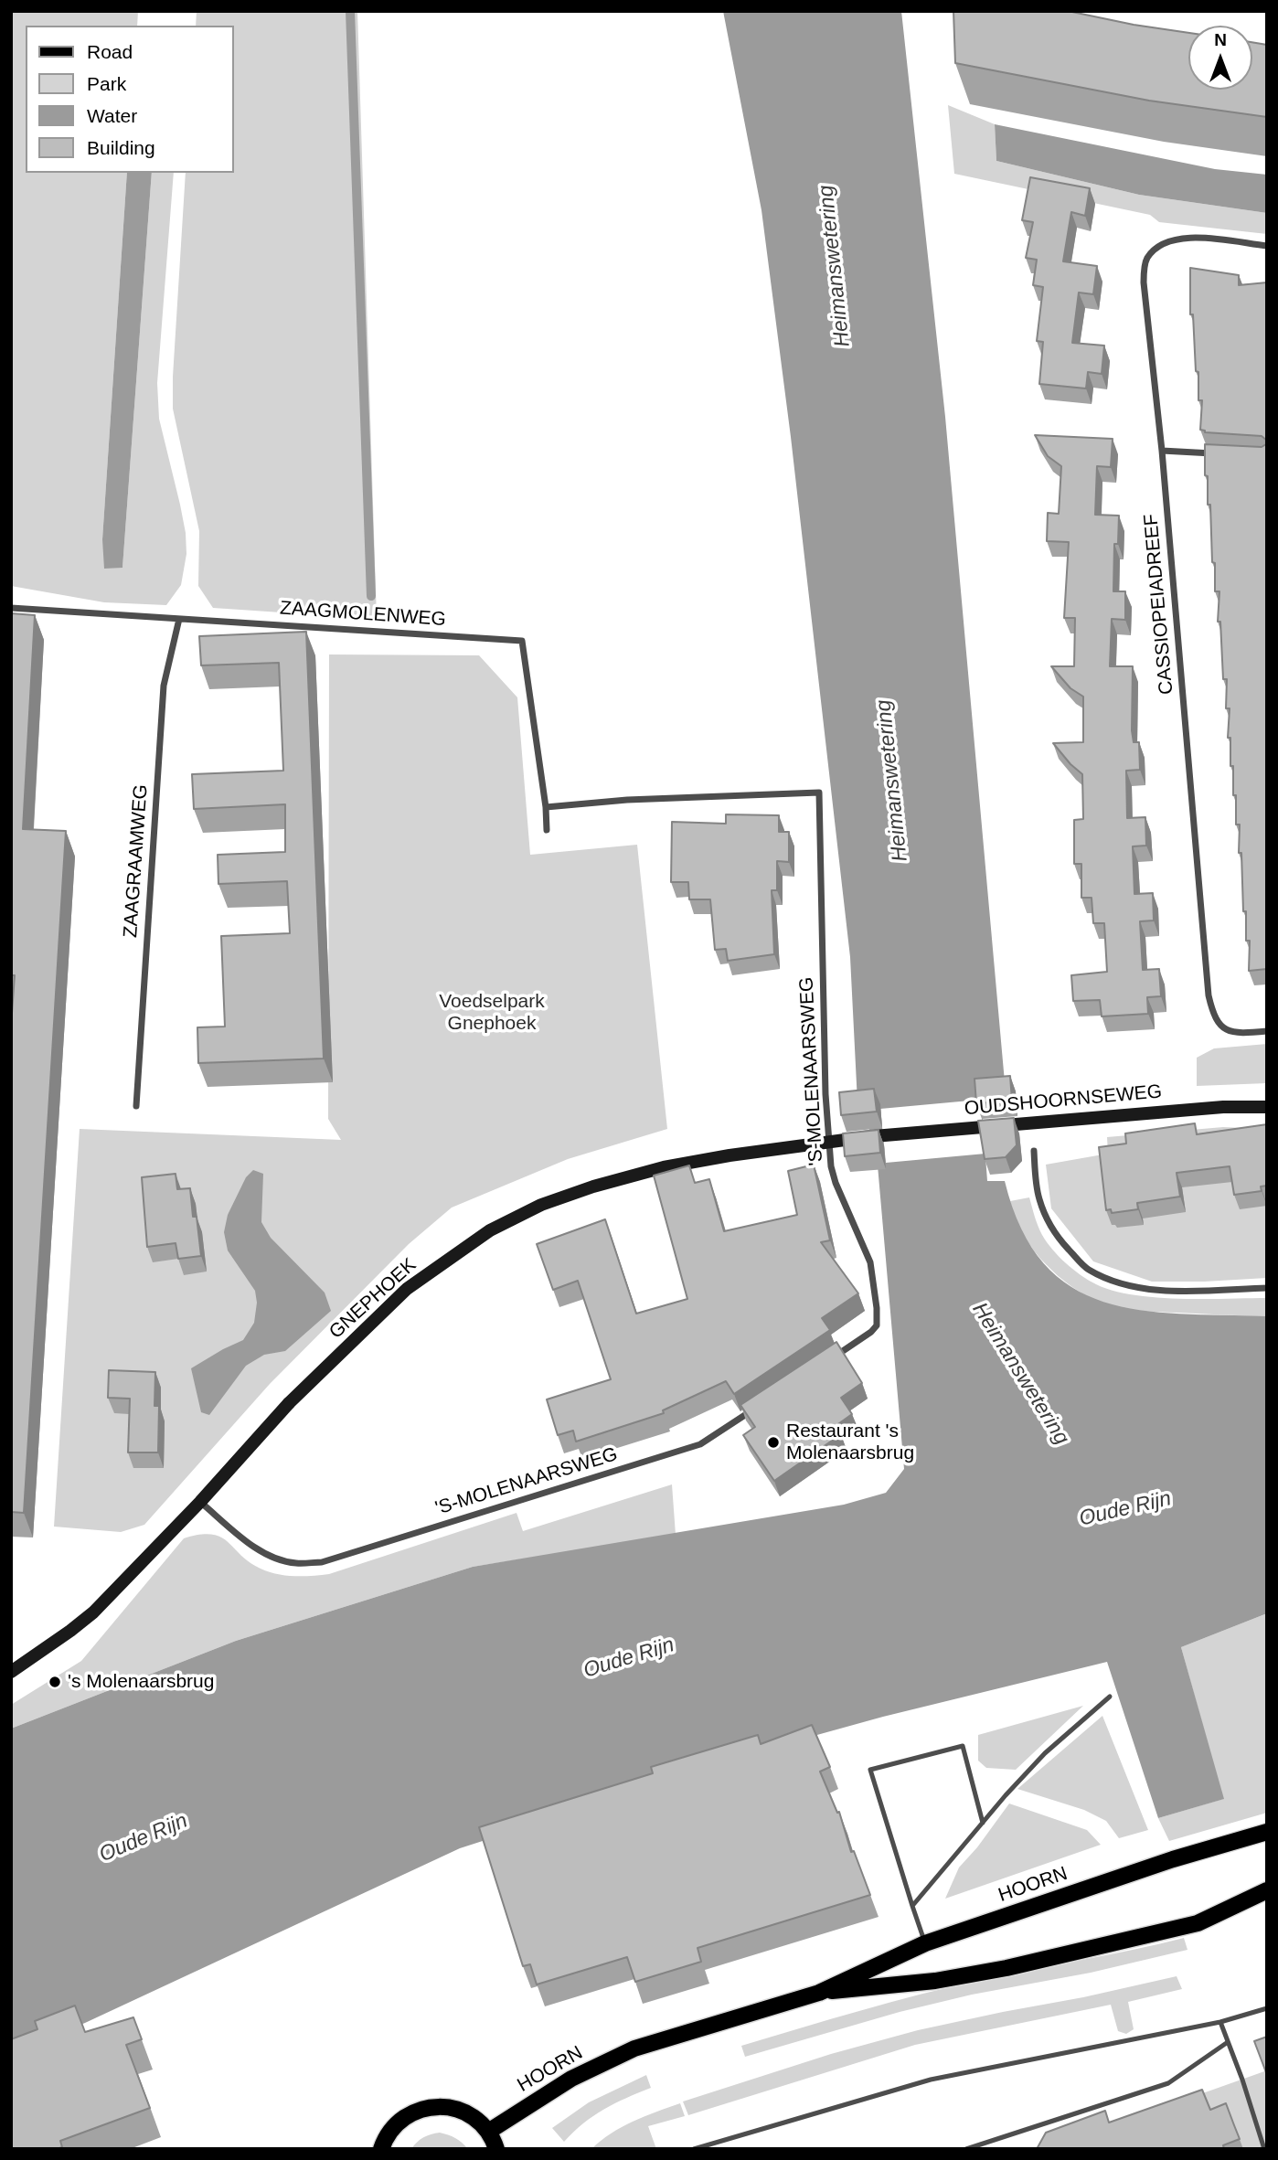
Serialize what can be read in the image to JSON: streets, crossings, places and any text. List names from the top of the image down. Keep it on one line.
{"streets":{"main road":["HOORN"],"street":["CASSIOPEIADREEF","ZAAGMOLENWEG","ZAAGRAAMWEG","'S-MOLENAARSWEG","OUDSHOORNSEWEG","GNEPHOEK"]},"crossings":[["ZAAGMOLENWEG","ZAAGRAAMWEG"],["ZAAGMOLENWEG","'S-MOLENAARSWEG"],["'S-MOLENAARSWEG","GNEPHOEK"],["OUDSHOORNSEWEG","GNEPHOEK"]],"water":["Heimanswetering","Oude Rijn"],"parks":["Voedselpark Gnephoek"],"places":["Restaurant 's Molenaarsbrug","'s Molenaarsbrug"],"legend":["Road","Park","Water","Building"],"north":"top"}
